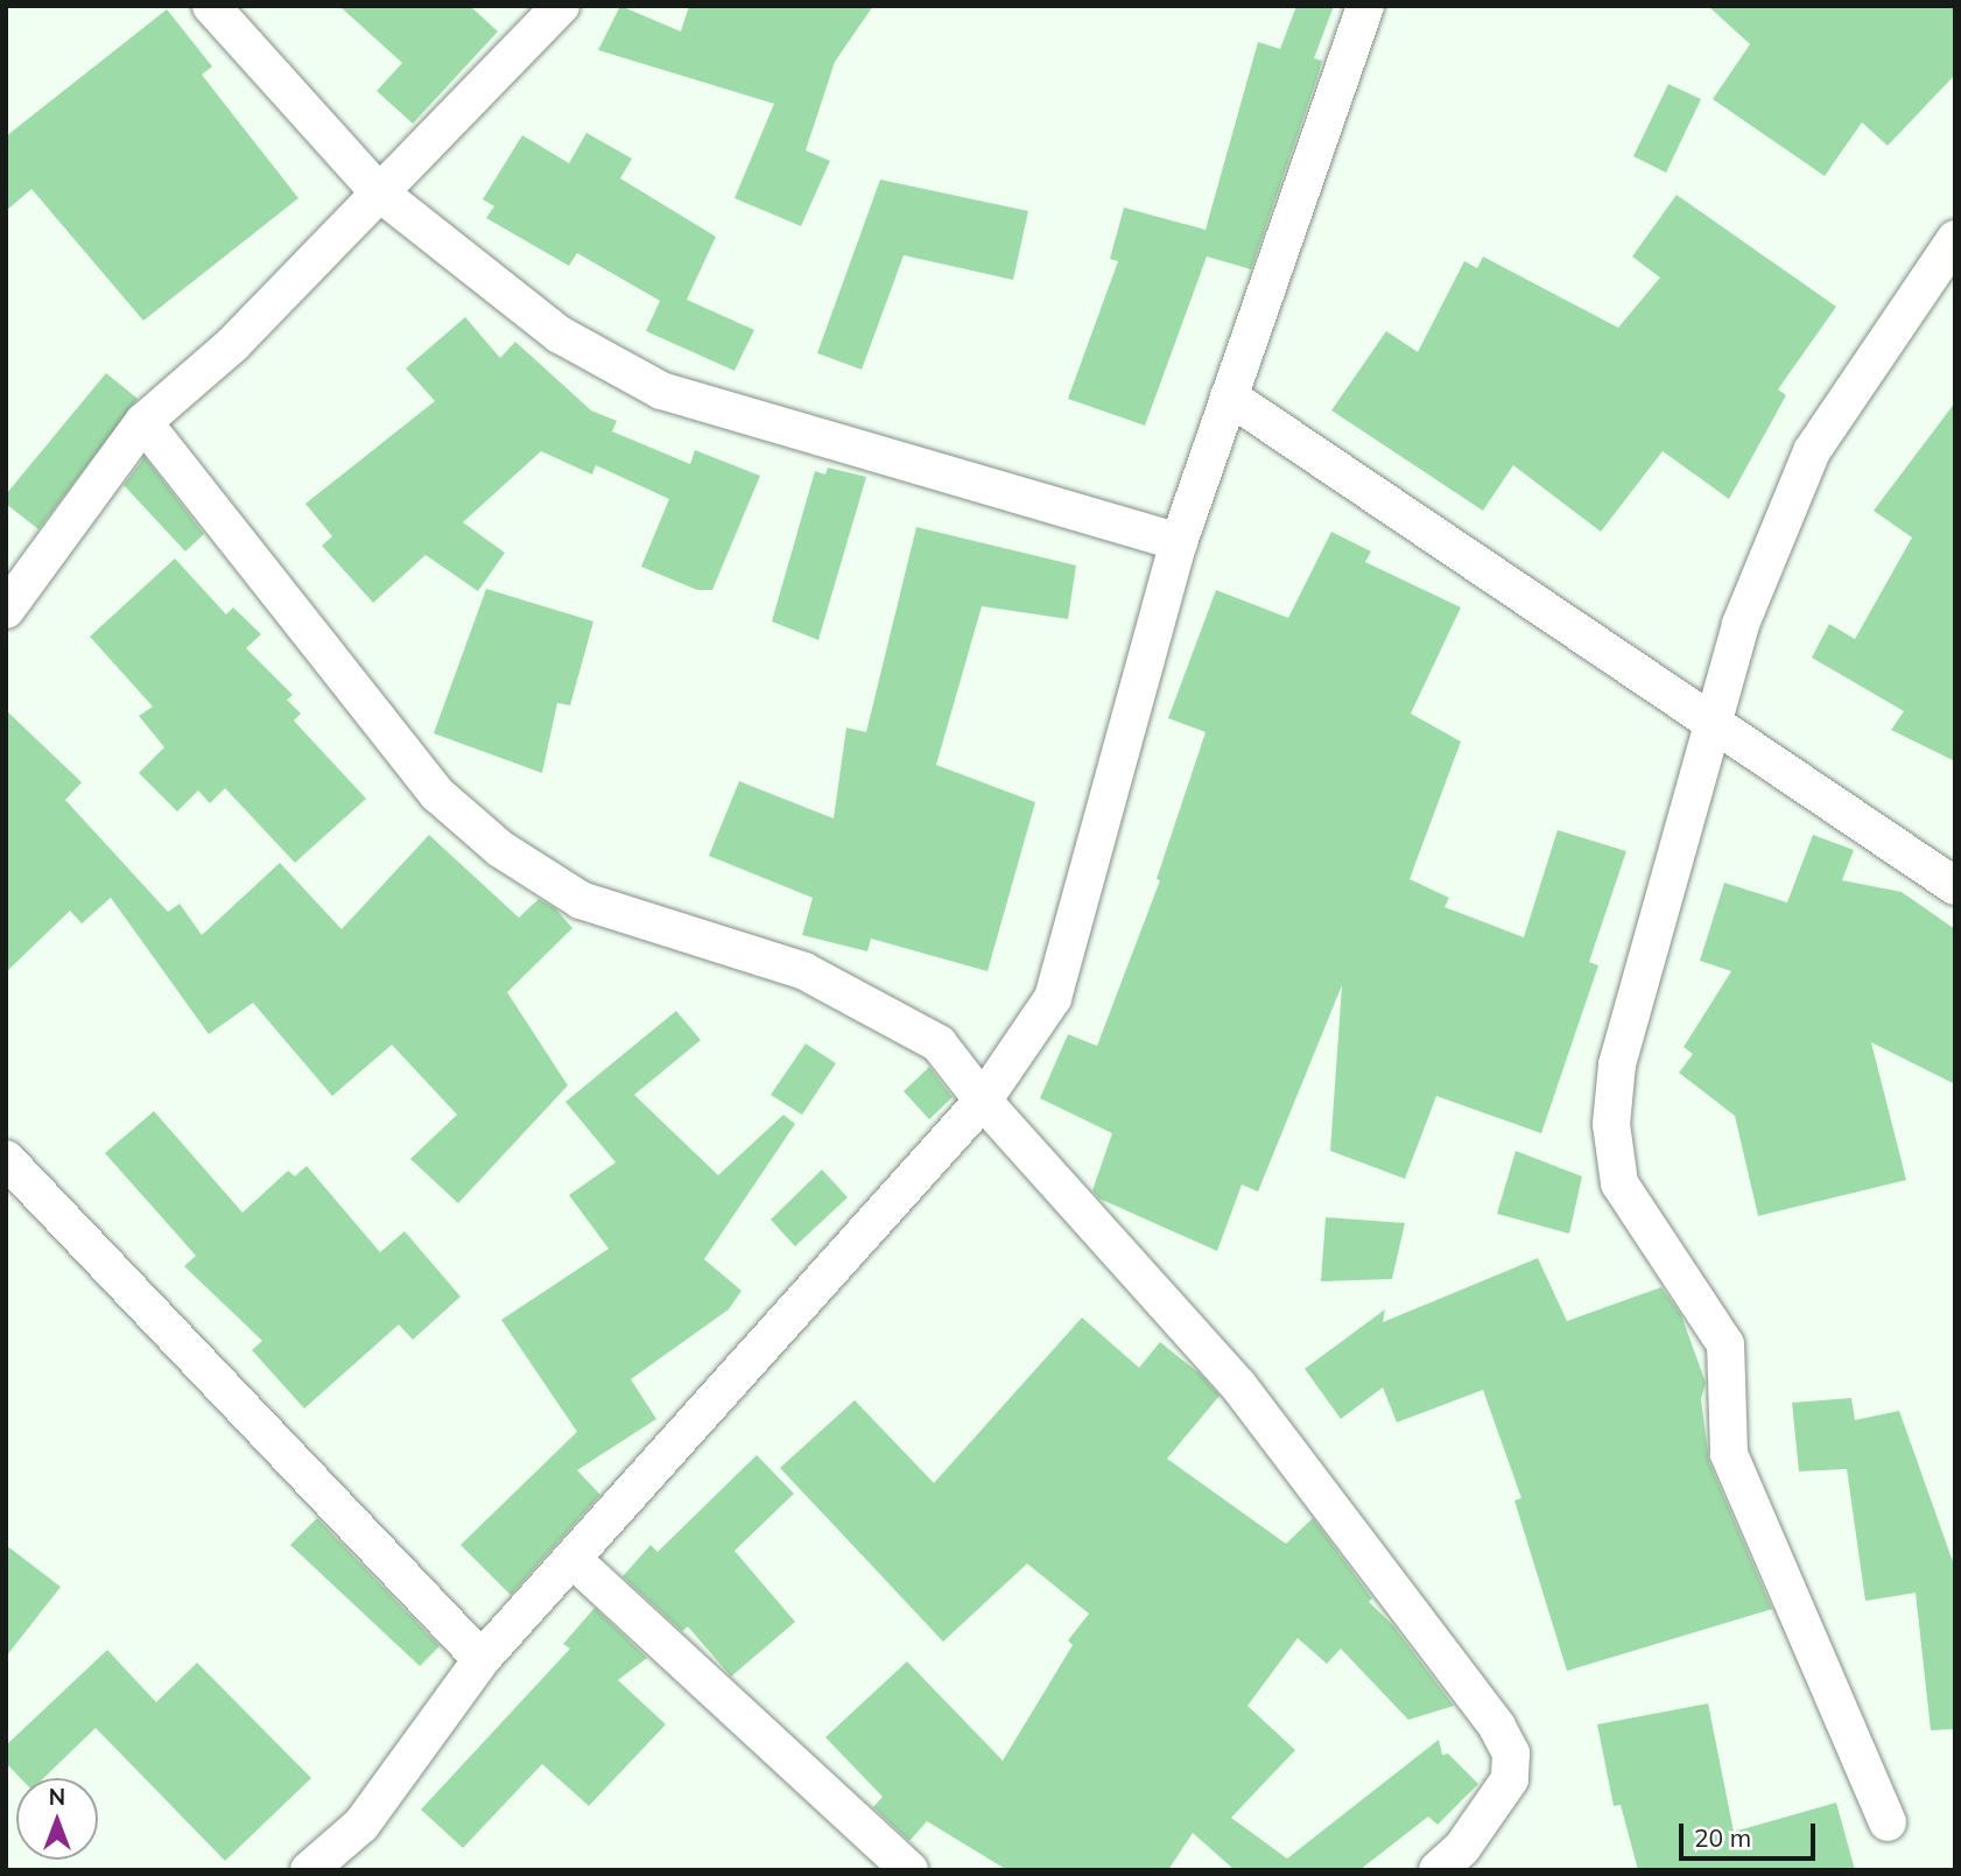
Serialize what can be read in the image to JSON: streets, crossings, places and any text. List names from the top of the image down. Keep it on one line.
{"scale_bar":"20 m","north":"top"}
